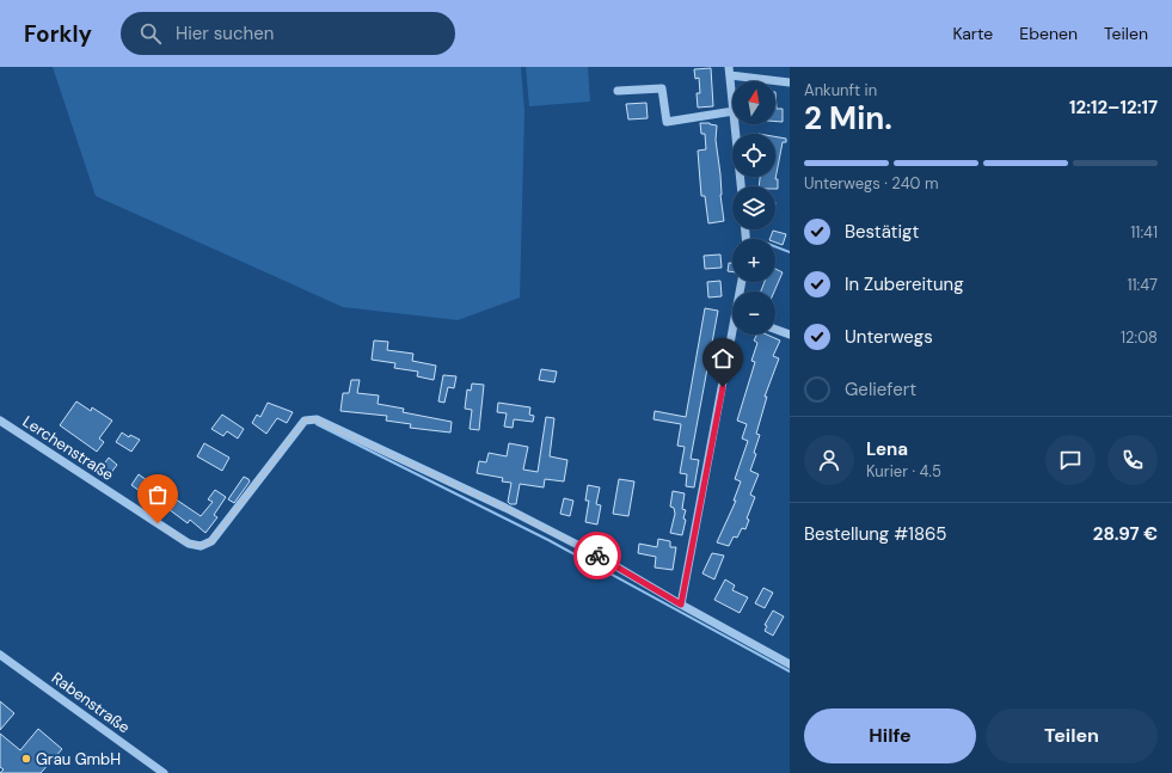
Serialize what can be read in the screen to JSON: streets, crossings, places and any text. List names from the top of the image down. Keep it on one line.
{"streets":{"street":["Lerchenstraße","Rabenstraße"]},"places":["Grau GmbH"],"north":"top","page":{"header":"Forkly","search":"Hier suchen","nav":["Karte","Ebenen","Teilen"],"heading":["2 Min.","Ankunft in","12:12–12:17"],"panel":["Lena","Kurier · 4.5","Bestellung #1865","28.97 €"],"map_buttons":["+","−"],"bar":"Unterwegs · 240 m","list":[["Bestätigt","11:41"],["In Zubereitung","11:47"],["Unterwegs","12:08"],"Geliefert"],"buttons":["Hilfe","Teilen"]}}
